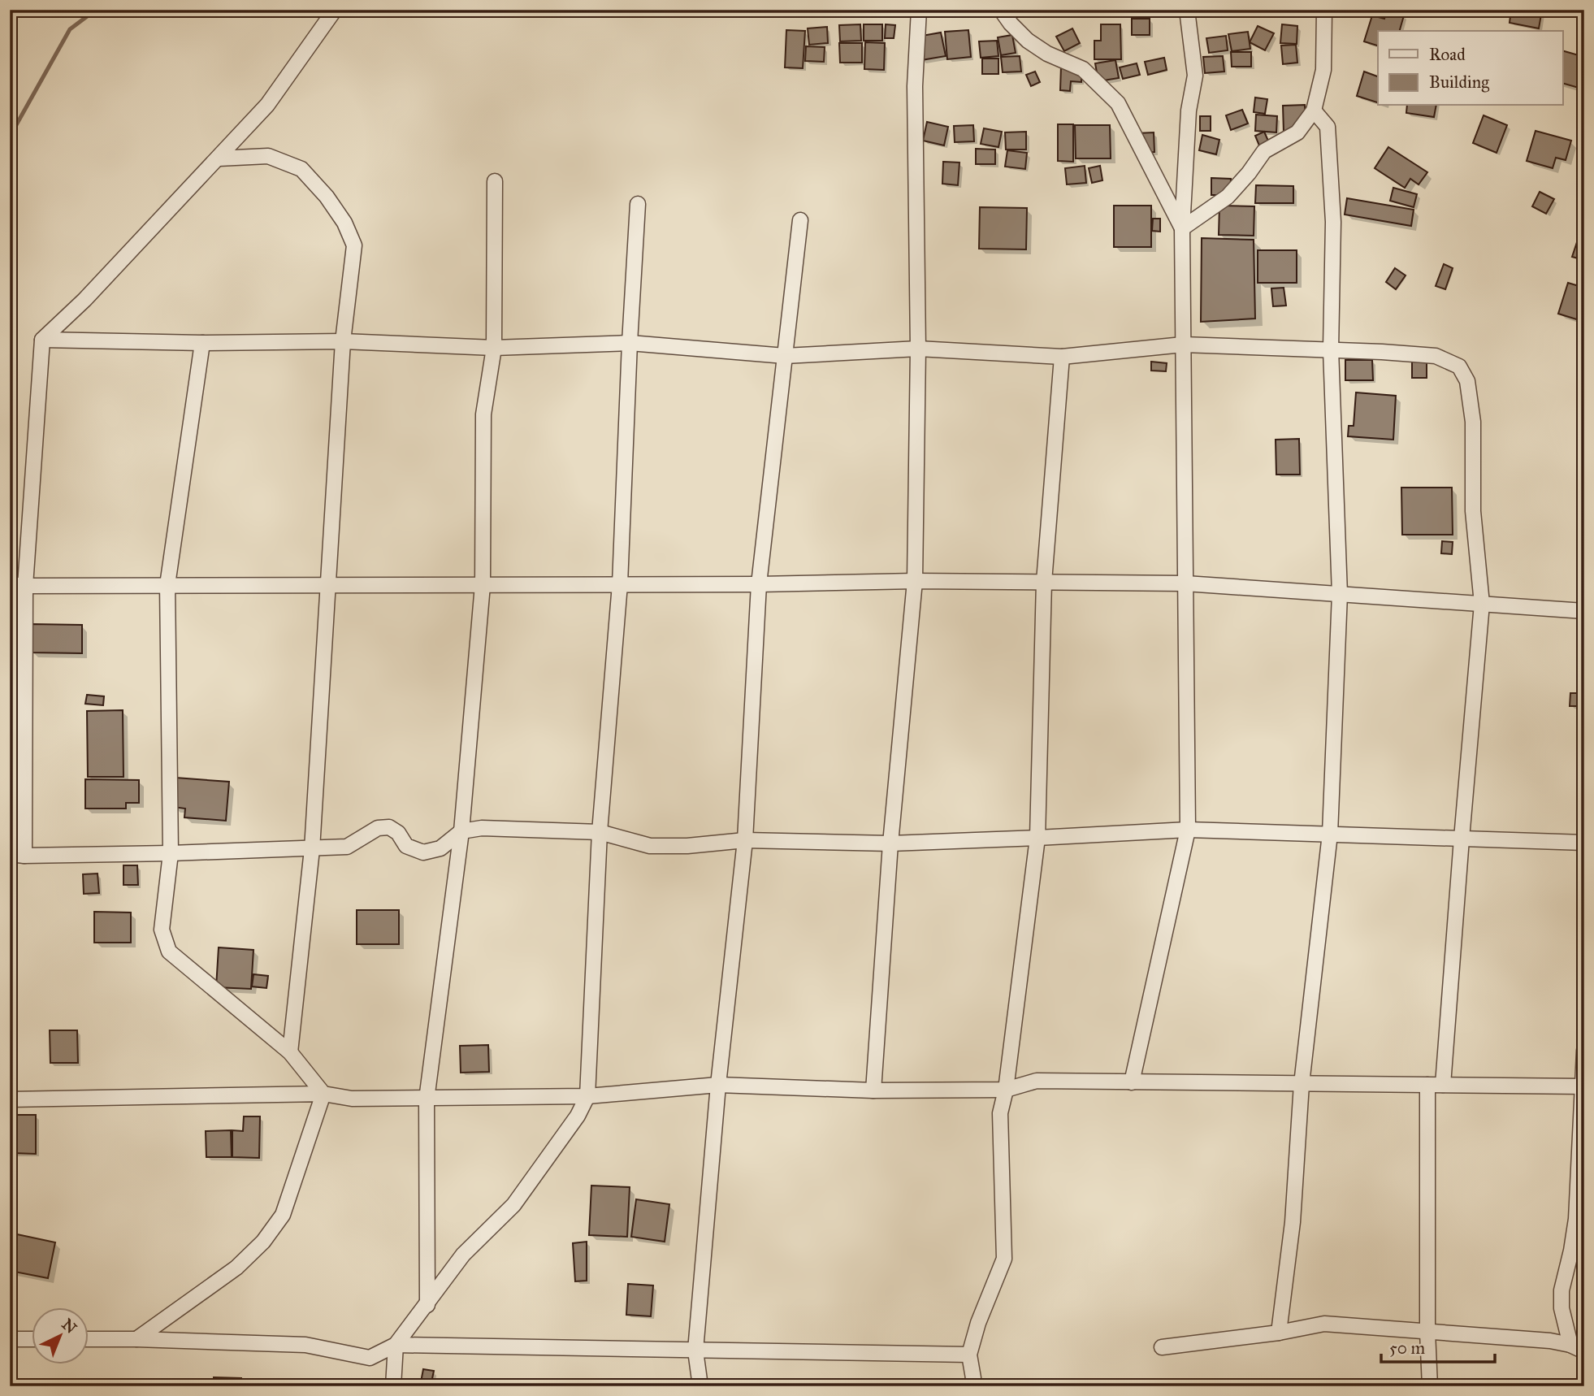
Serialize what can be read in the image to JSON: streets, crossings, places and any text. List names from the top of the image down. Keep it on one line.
{"legend":["Road","Building"],"scale_bar":"50 m","north":"top right"}
